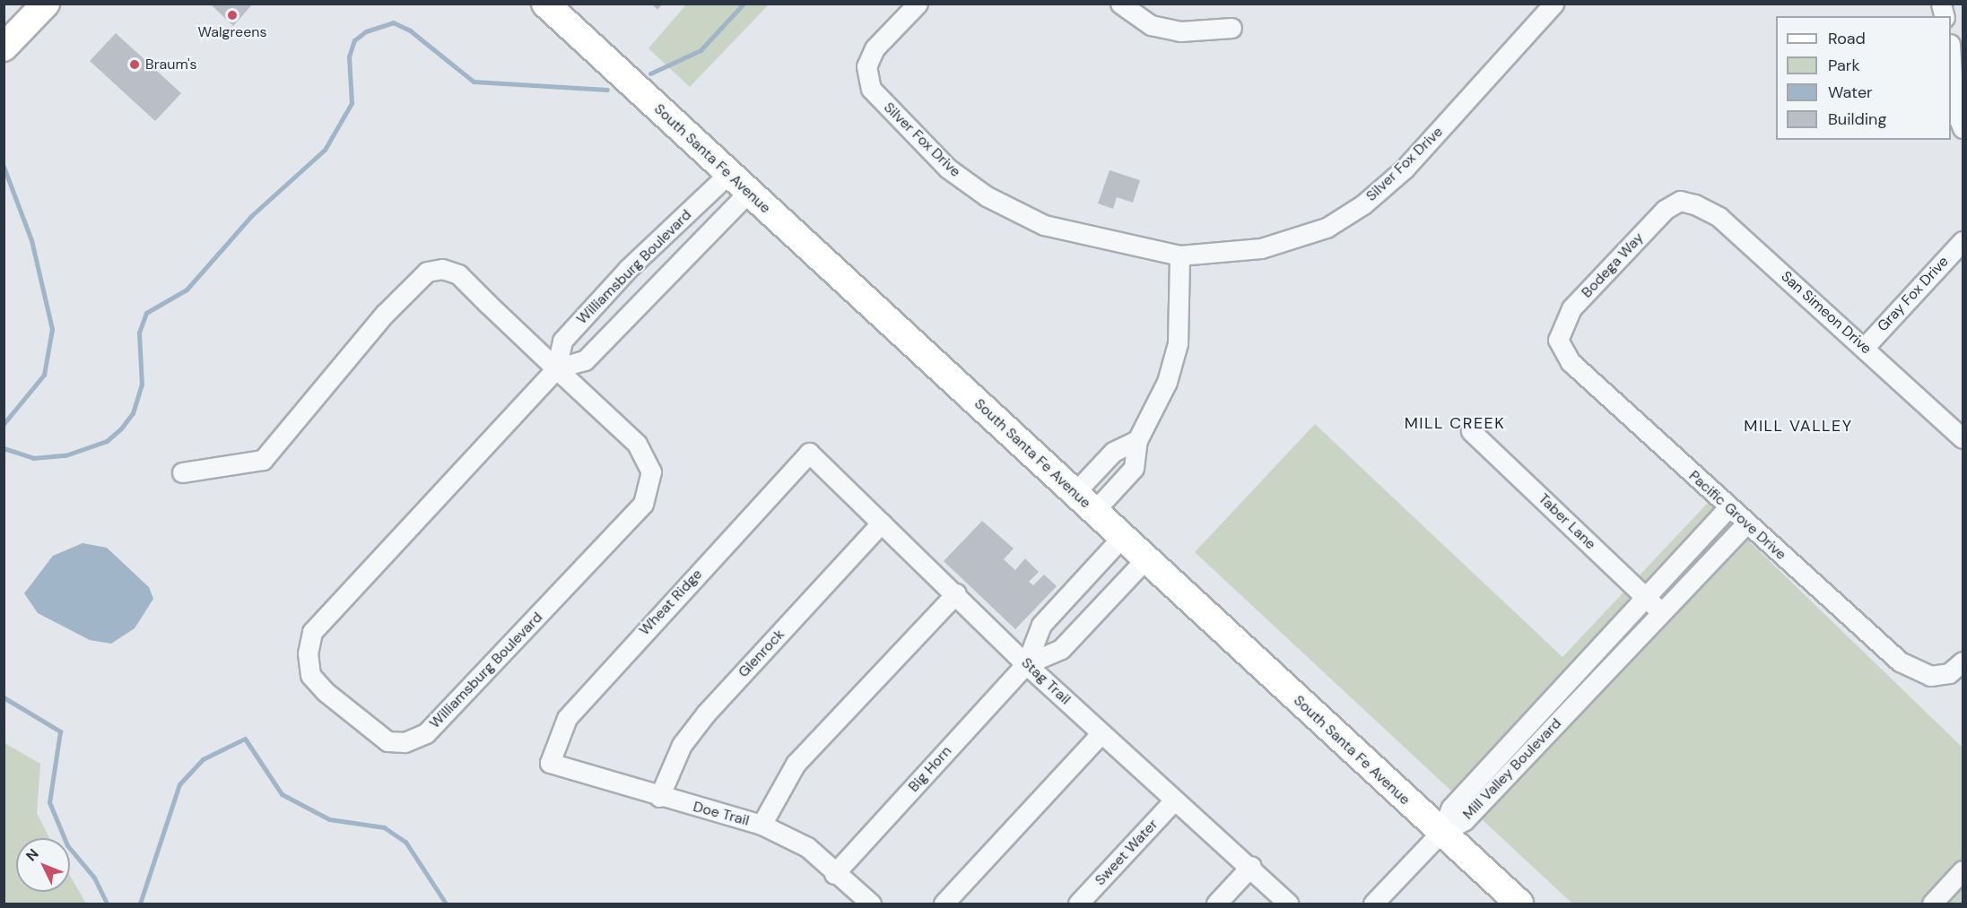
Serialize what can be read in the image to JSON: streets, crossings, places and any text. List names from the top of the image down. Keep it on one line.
{"streets":{"main road":["South Santa Fe Avenue"],"street":["Silver Fox Drive","Bodega Way","Williamsburg Boulevard","Gray Fox Drive","San Simeon Drive","Pacific Grove Drive","Taber Lane","Wheat Ridge","Glenrock","Stag Trail","Big Horn","Mill Valley Boulevard","Doe Trail","Sweet Water"]},"crossings":[["South Santa Fe Avenue","Williamsburg Boulevard"],["South Santa Fe Avenue","Big Horn"],["South Santa Fe Avenue","Mill Valley Boulevard"],["Bodega Way","San Simeon Drive"],["Bodega Way","Pacific Grove Drive"],["Gray Fox Drive","San Simeon Drive"],["Pacific Grove Drive","Mill Valley Boulevard"],["Taber Lane","Mill Valley Boulevard"],["Wheat Ridge","Stag Trail"],["Wheat Ridge","Doe Trail"],["Glenrock","Stag Trail"],["Glenrock","Doe Trail"],["Stag Trail","Big Horn"],["Stag Trail","Sweet Water"],["Big Horn","Doe Trail"]],"districts":["MILL CREEK","MILL VALLEY"],"places":["Walgreens","Braum's"],"legend":["Road","Park","Water","Building"],"north":"top left"}
